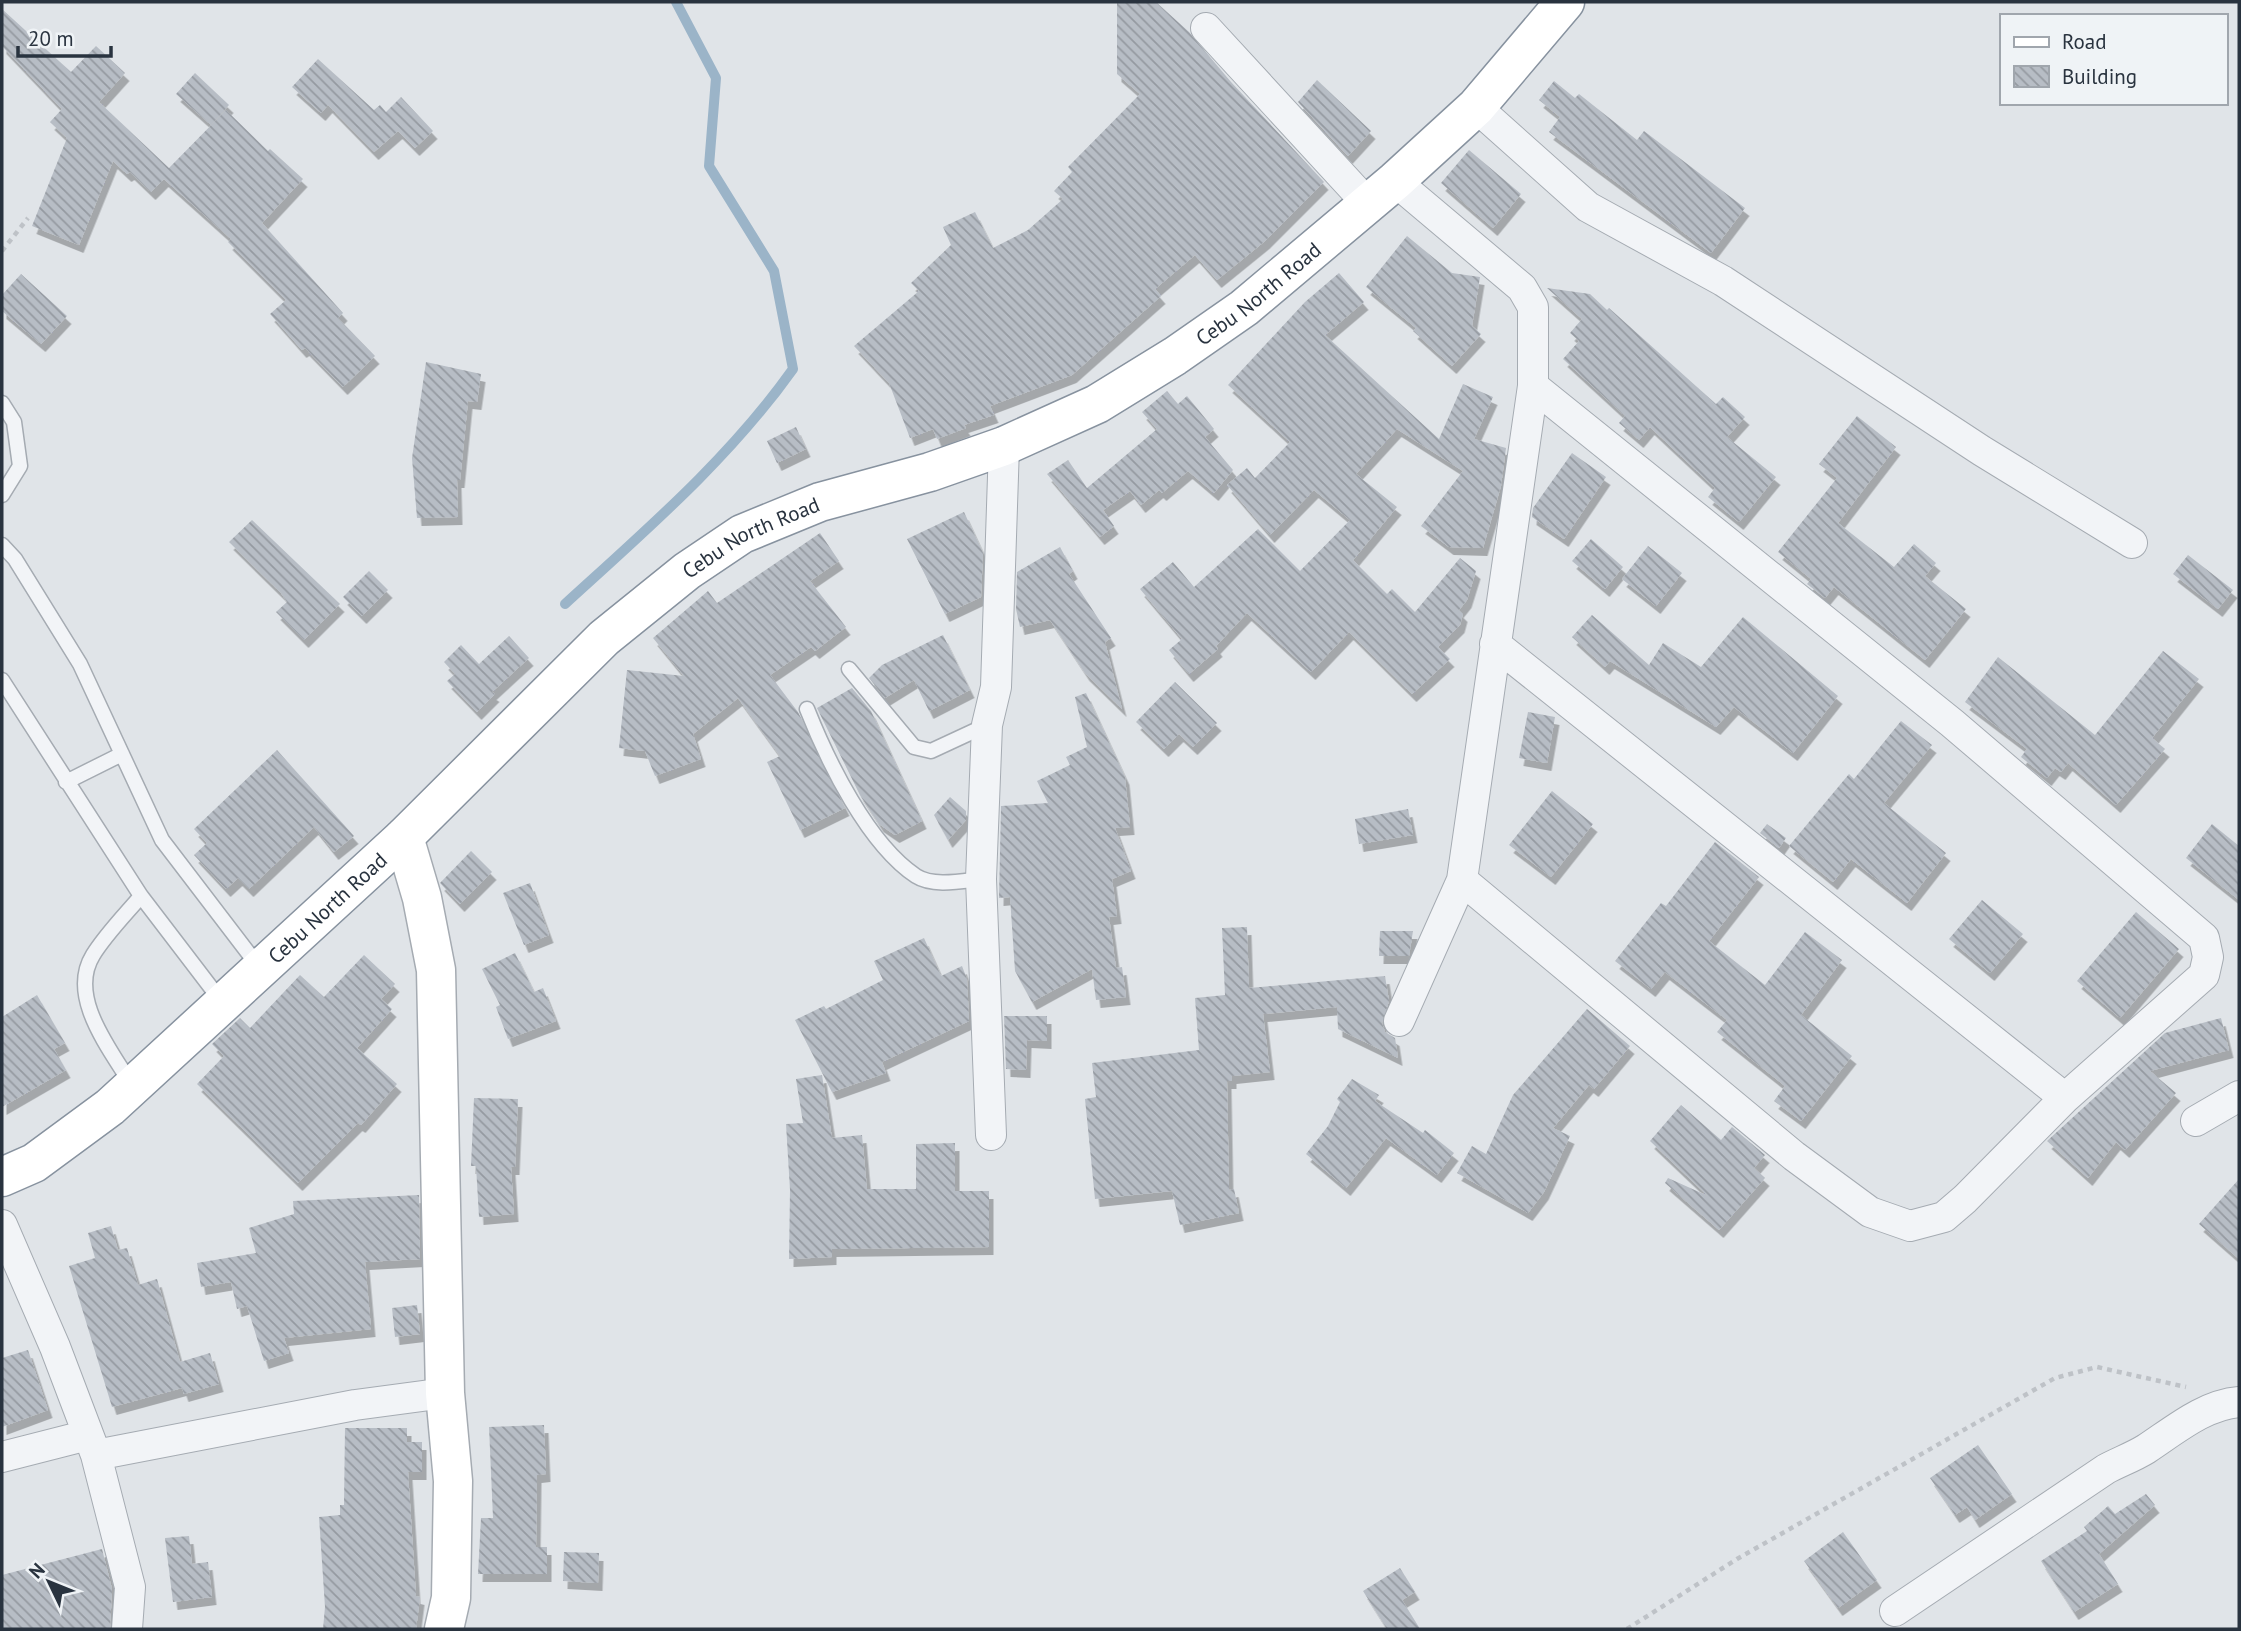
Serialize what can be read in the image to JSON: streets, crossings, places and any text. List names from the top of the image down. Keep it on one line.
{"streets":{"main road":["Cebu North Road"]},"legend":["Road","Building"],"scale_bar":"20 m","north":"top left"}
